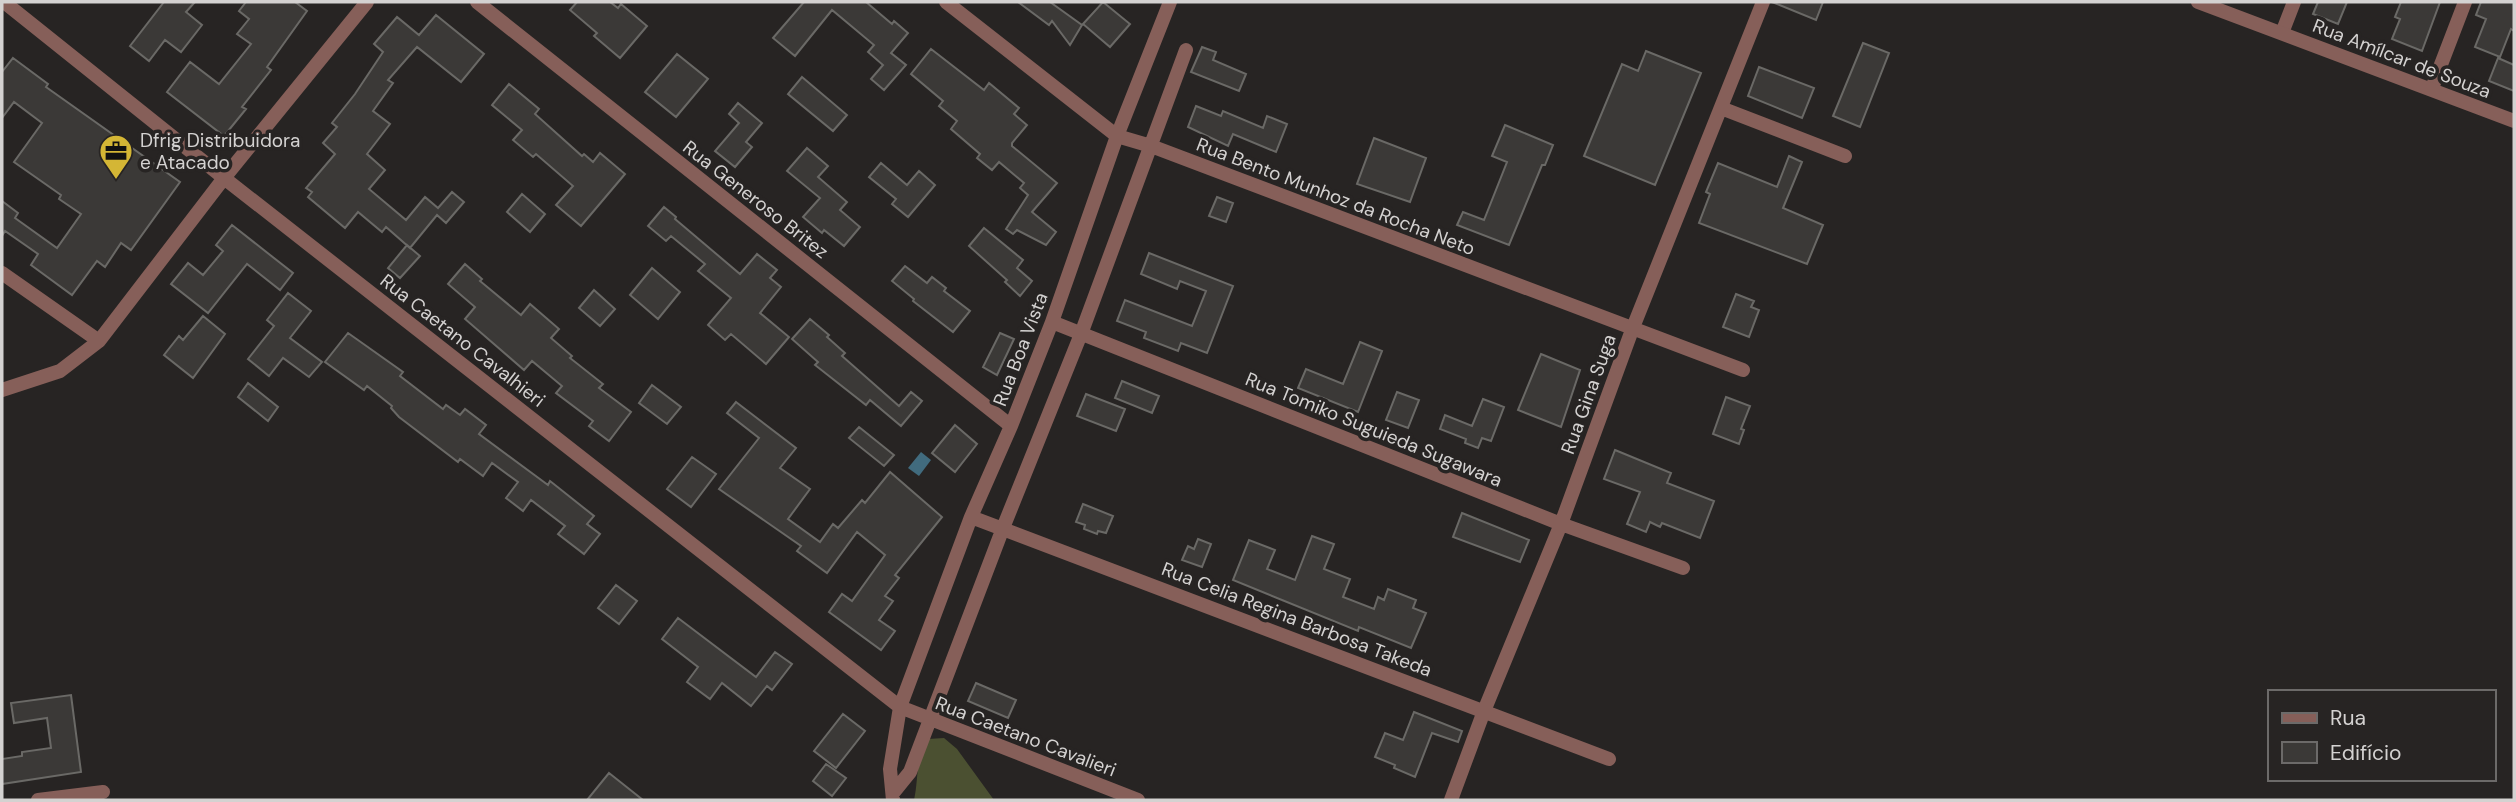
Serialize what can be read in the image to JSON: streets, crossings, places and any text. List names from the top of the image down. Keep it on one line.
{"streets":{"street":["Rua Amílcar de Souza","Rua Bento Munhoz da Rocha Neto","Rua Generoso Britez","Rua Caetano Cavalhieri","Rua Boa Vista","Rua Gina Suga","Rua Tomiko Suguieda Sugawara","Rua Celia Regina Barbosa Takeda","Rua Caetano Cavalieri"]},"crossings":[["Rua Bento Munhoz da Rocha Neto","Rua Boa Vista"],["Rua Bento Munhoz da Rocha Neto","Rua Gina Suga"],["Rua Generoso Britez","Rua Boa Vista"],["Rua Caetano Cavalhieri","Rua Boa Vista"],["Rua Caetano Cavalhieri","Rua Caetano Cavalieri"],["Rua Boa Vista","Rua Tomiko Suguieda Sugawara"],["Rua Boa Vista","Rua Celia Regina Barbosa Takeda"],["Rua Boa Vista","Rua Caetano Cavalieri"],["Rua Gina Suga","Rua Tomiko Suguieda Sugawara"],["Rua Gina Suga","Rua Celia Regina Barbosa Takeda"]],"places":{"office":["Dfrig Distribuidora e Atacado"]},"legend":["Rua","Edifício"]}
